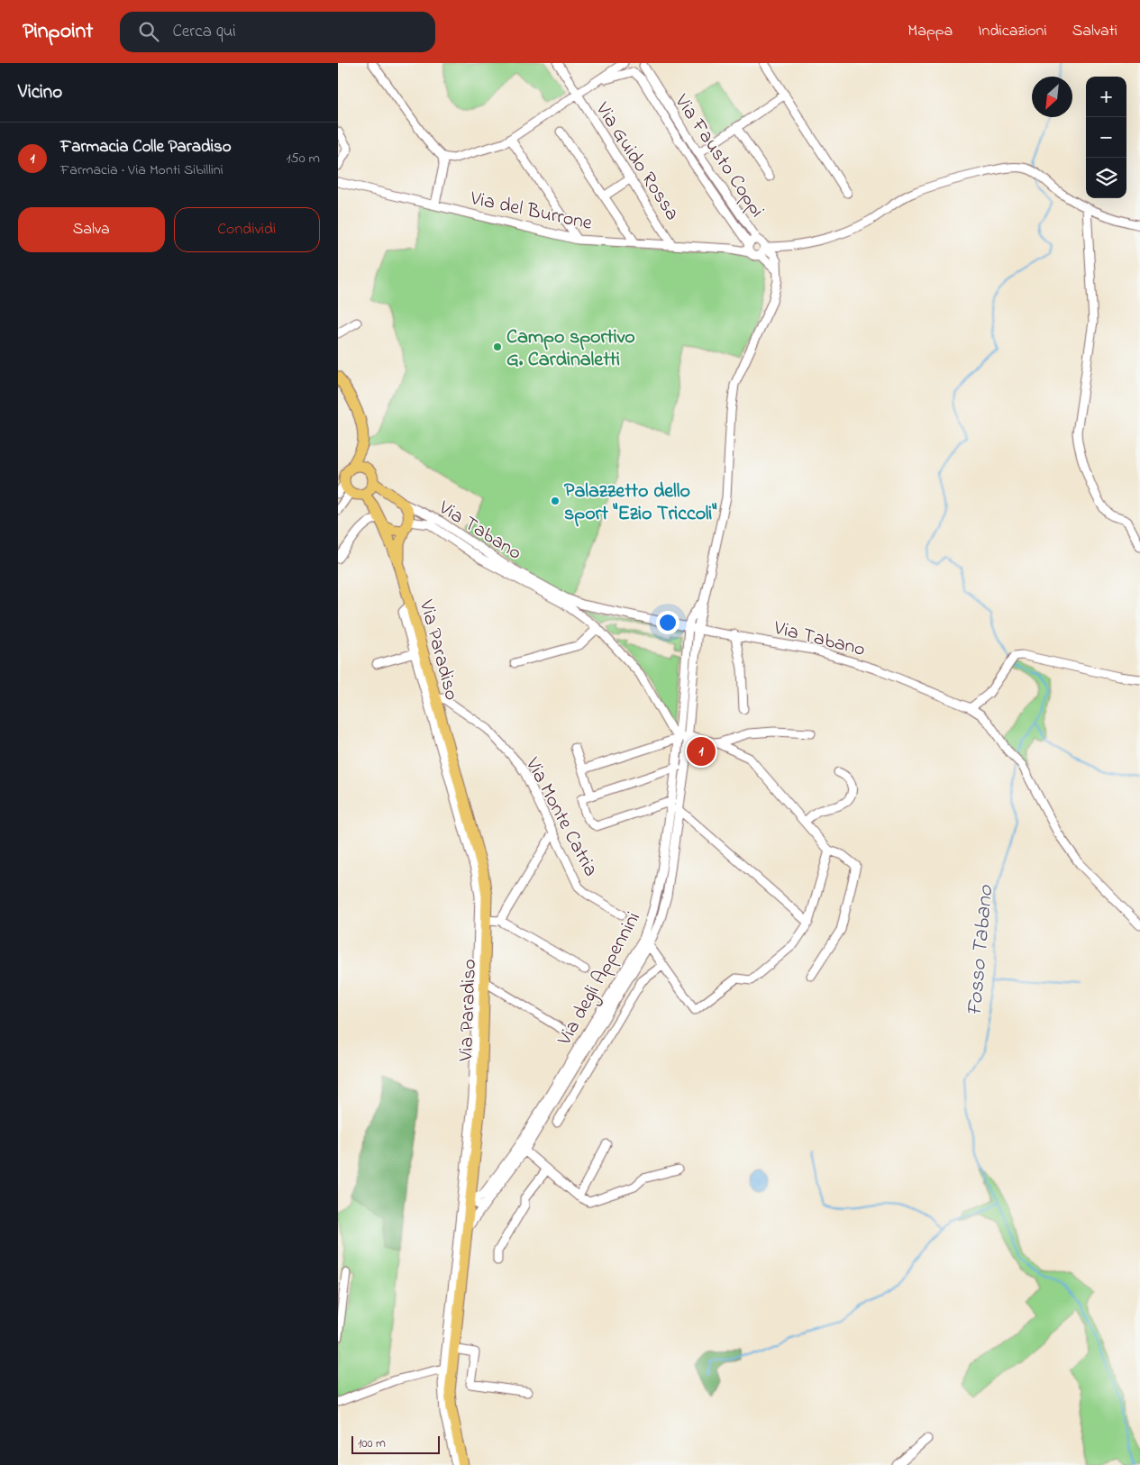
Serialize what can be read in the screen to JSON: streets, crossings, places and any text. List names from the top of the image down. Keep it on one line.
{"streets":{"main road":["Via Paradiso"],"street":["Via Fausto Coppi","Via Guido Rossa","Via del Burrone","Via Tabano","Via Monte Catria","Via degli Appennini"]},"crossings":[["Via Fausto Coppi","Via del Burrone"],["Via Fausto Coppi","Via degli Appennini"],["Via Guido Rossa","Via del Burrone"],["Via del Burrone","Via degli Appennini"],["Via Tabano","Via degli Appennini"],["Via Paradiso","Via Monte Catria"],["Via Paradiso","Via degli Appennini"]],"water":["Fosso Tabano"],"places":["Campo sportivo G. Cardinaletti","Palazzetto dello sport \"Ezio Triccoli\""],"scale_bar":"100 m","north":"bottom left","page":{"header":"Pinpoint","search":"Cerca qui","nav":["Mappa","Indicazioni","Salvati"],"heading":"Vicino","map_buttons":["+","−"],"list":[{"mark":"1","name":"Farmacia Colle Paradiso","note":"Farmacia · Via Monti Sibillini","value":"150 m"}],"buttons":["Salva","Condividi"],"pins":"1","scale":"100 m"}}
